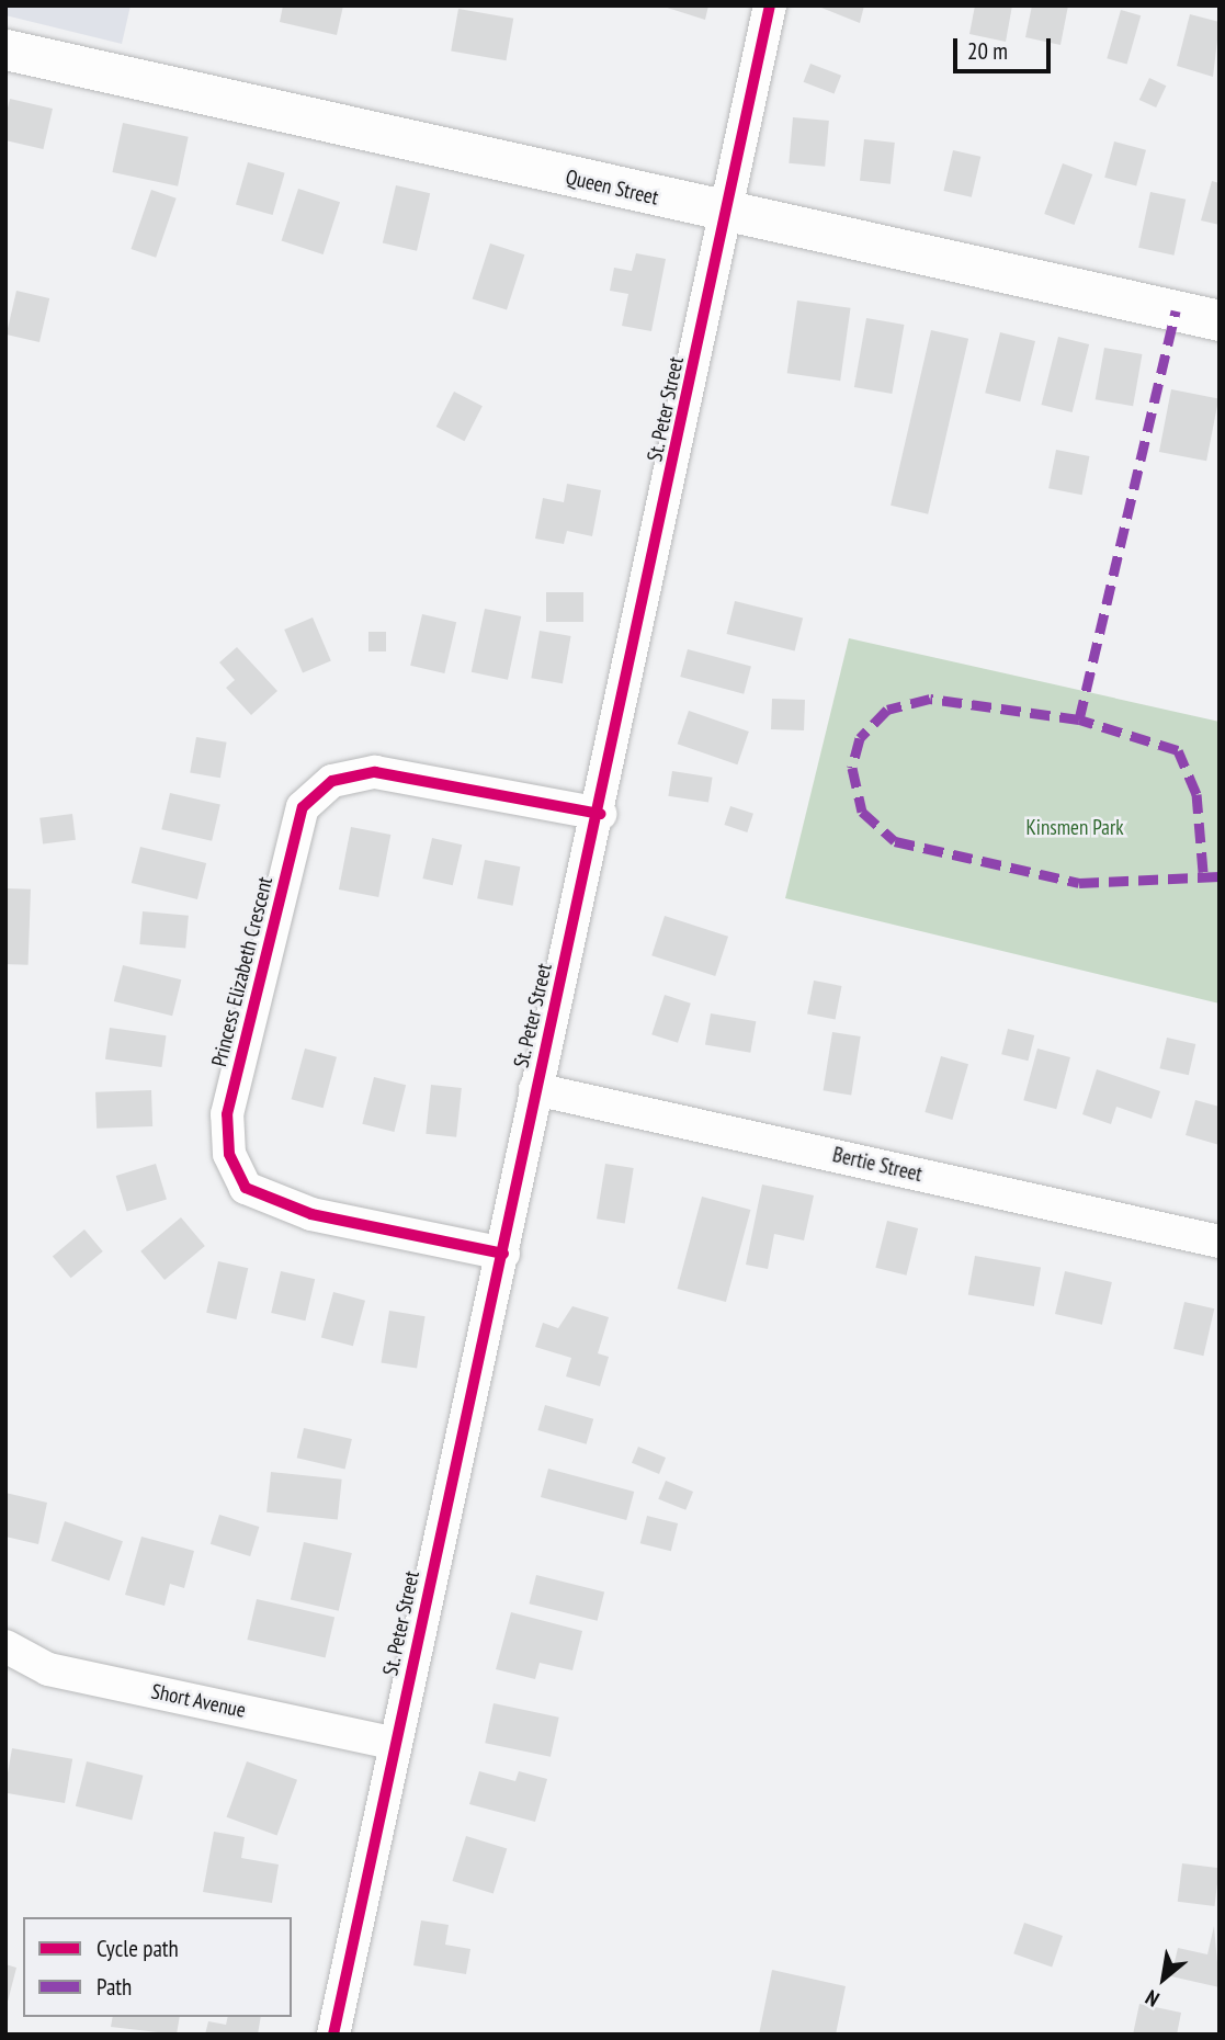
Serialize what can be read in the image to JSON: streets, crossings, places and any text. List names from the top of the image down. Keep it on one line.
{"streets":{"main road":["Queen Street"],"street":["St. Peter Street","Princess Elizabeth Crescent","Bertie Street","Short Avenue"]},"crossings":[["Queen Street","St. Peter Street"],["St. Peter Street","Princess Elizabeth Crescent"],["St. Peter Street","Bertie Street"],["St. Peter Street","Short Avenue"]],"parks":["Kinsmen Park"],"legend":["Cycle path","Path"],"scale_bar":"20 m","north":"bottom left"}
